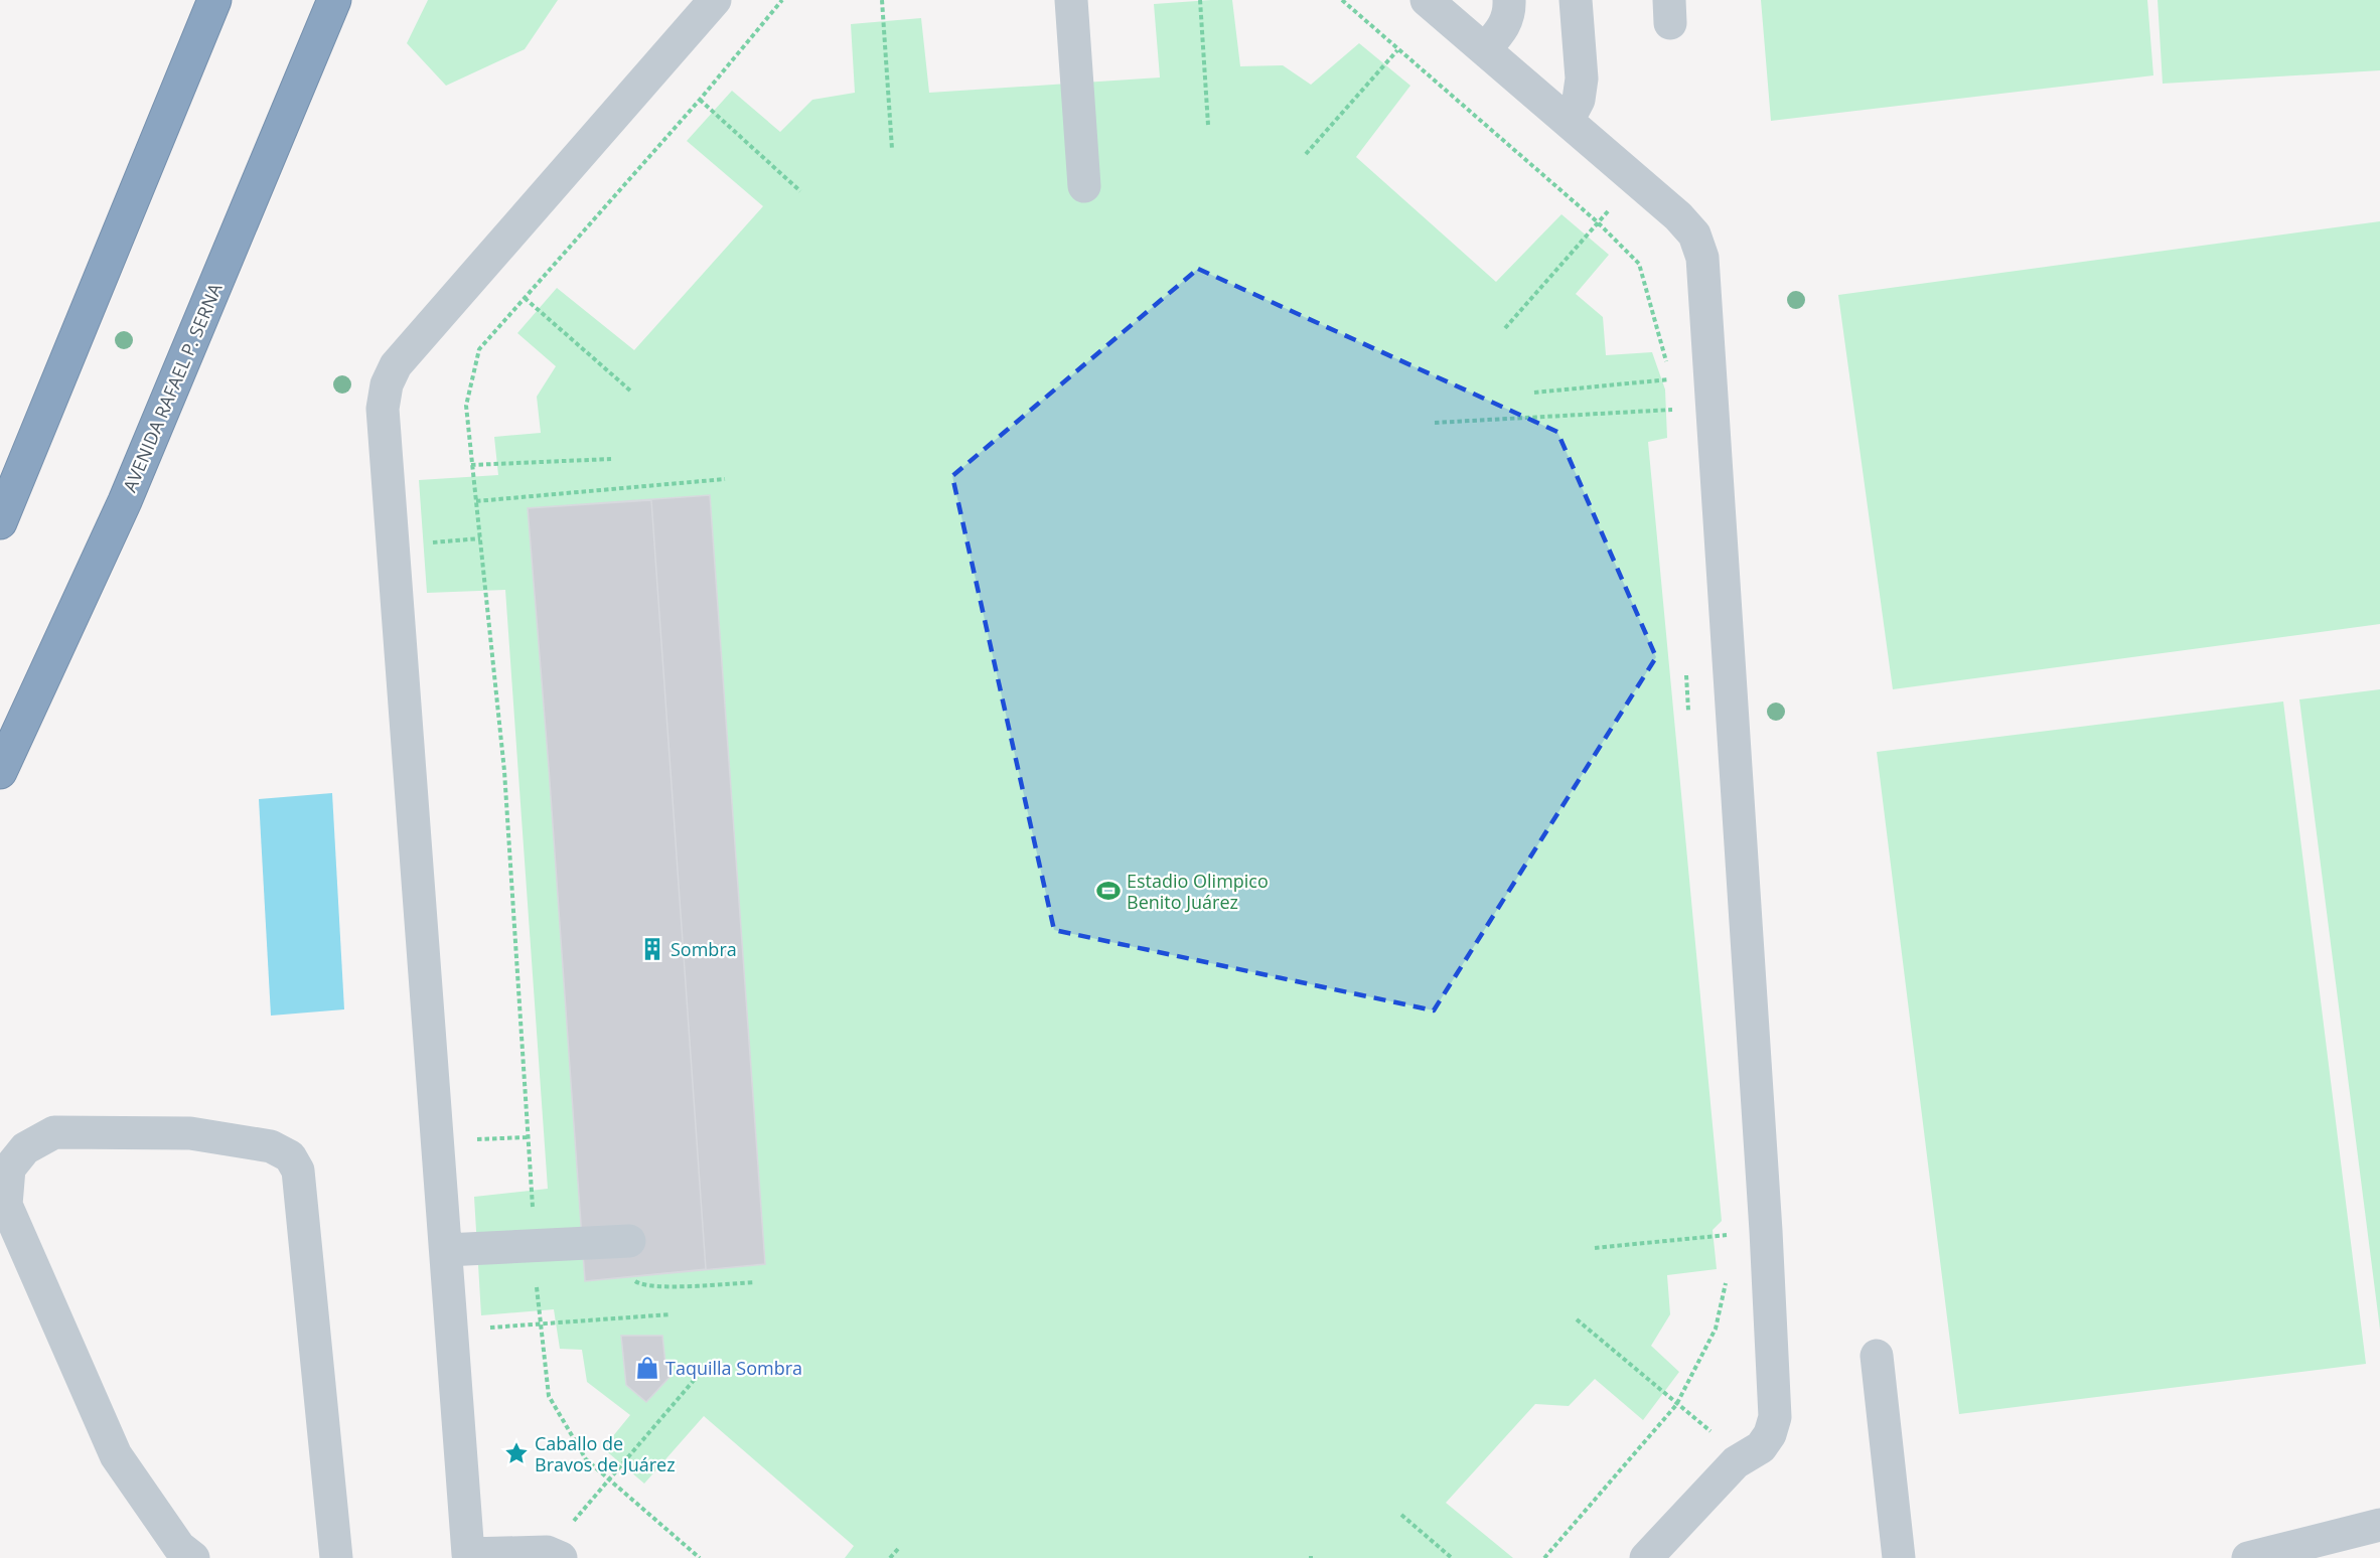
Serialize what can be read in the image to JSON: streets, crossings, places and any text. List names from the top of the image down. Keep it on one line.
{"streets":{"highway":["AVENIDA RAFAEL P. SERNA"]},"places":{"sports":["Estadio Olimpico Benito Juárez"],"building":["Sombra"],"shop":["Taquilla Sombra"],"place":["Caballo de Bravos de Juárez"]}}
